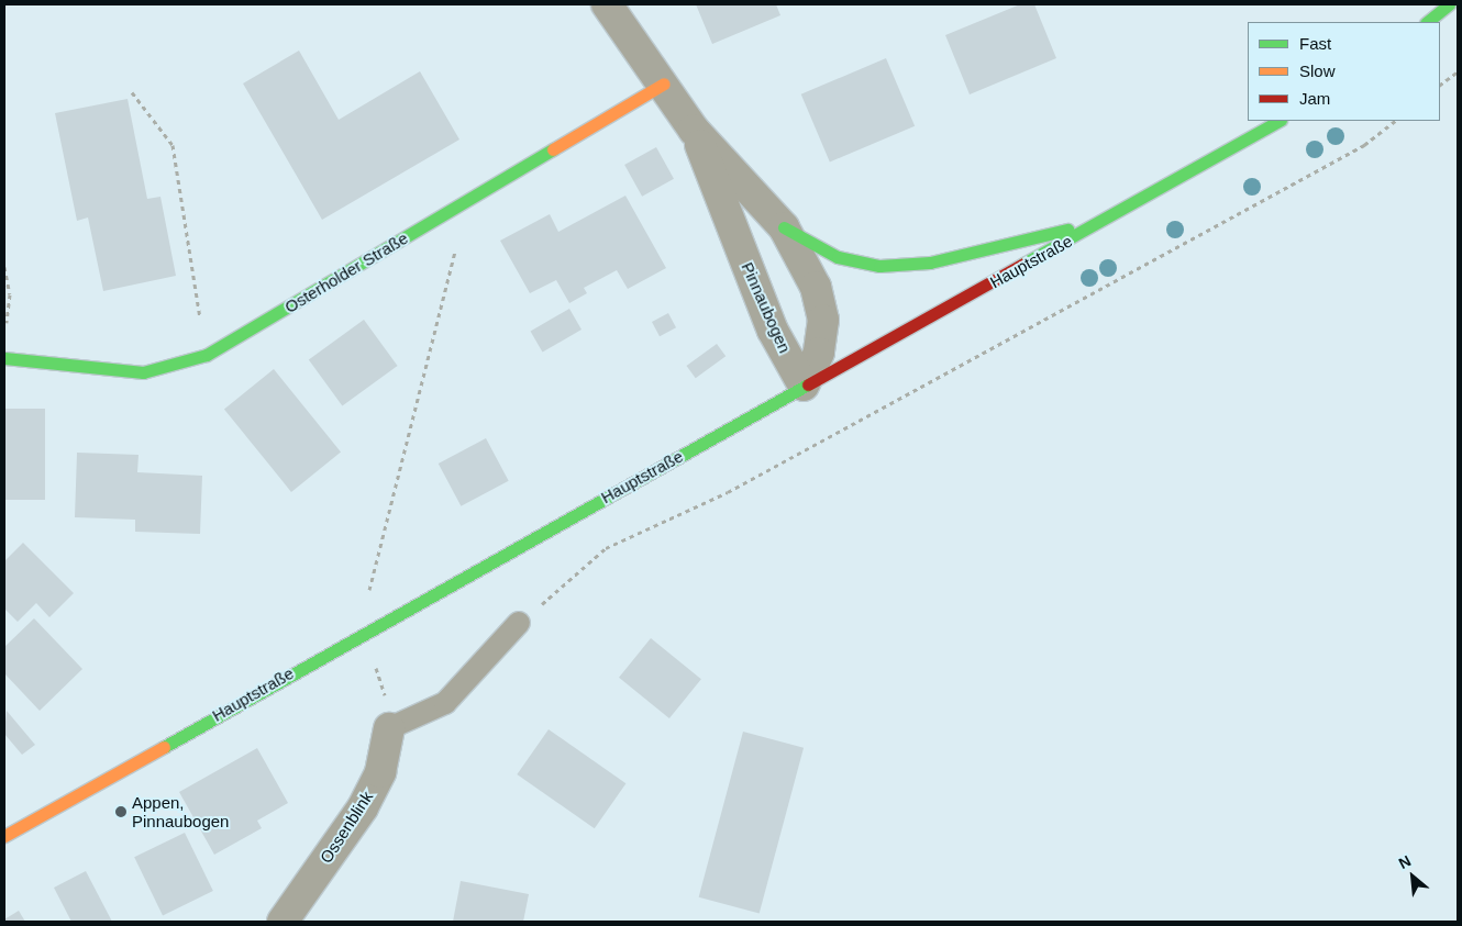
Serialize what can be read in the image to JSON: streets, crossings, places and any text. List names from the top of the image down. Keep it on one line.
{"streets":{"main road":["Hauptstraße","Osterholder Straße","Pinnaubogen"],"street":["Ossenblink"]},"crossings":[["Hauptstraße","Pinnaubogen"],["Osterholder Straße","Pinnaubogen"]],"places":["Appen, Pinnaubogen"],"legend":["Fast","Slow","Jam"],"north":"top left"}
